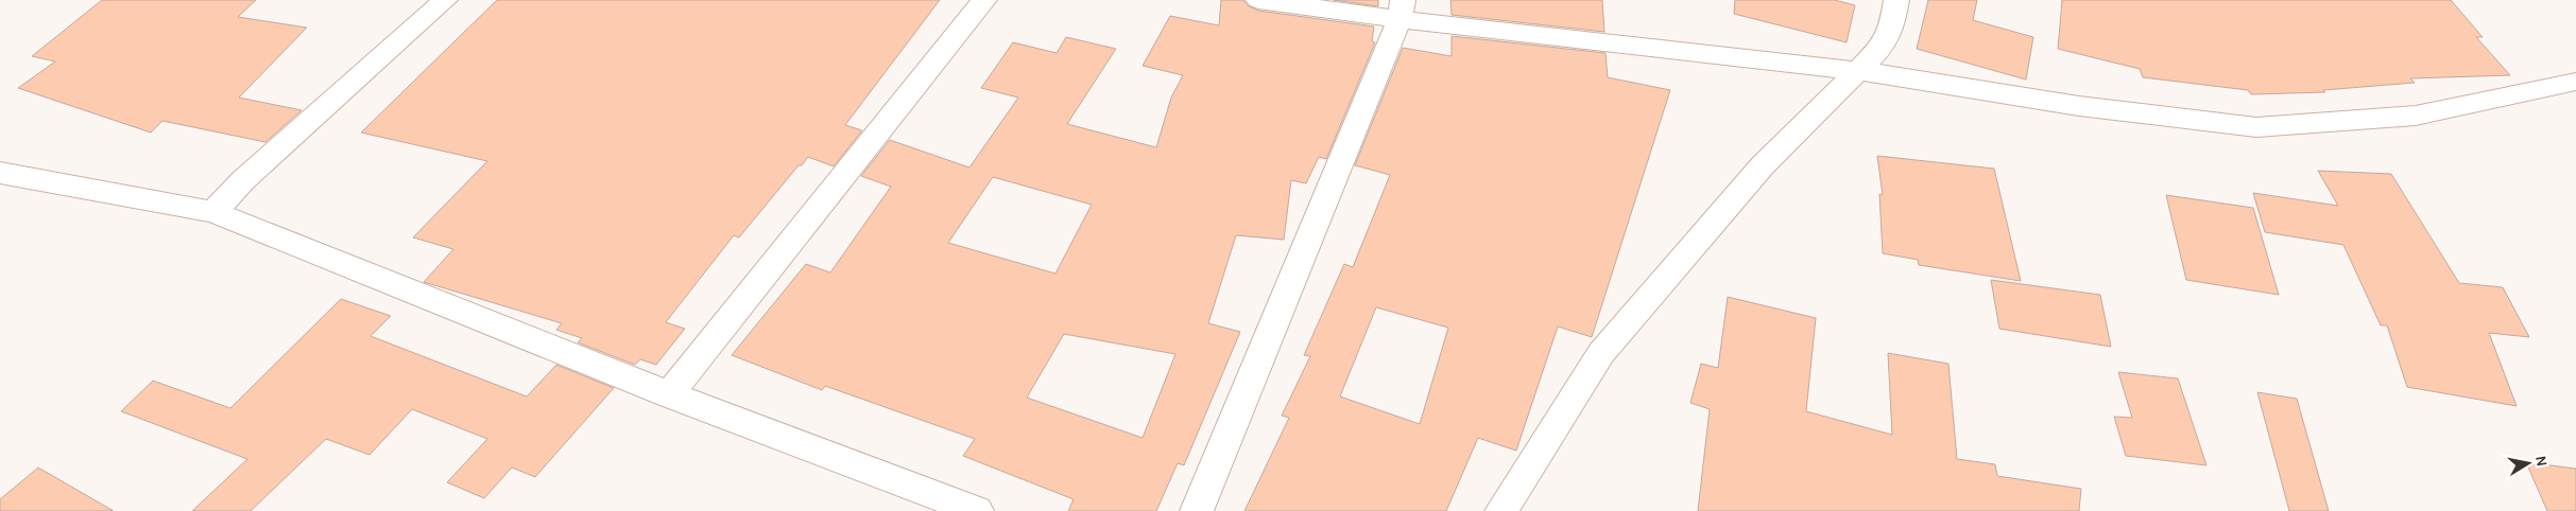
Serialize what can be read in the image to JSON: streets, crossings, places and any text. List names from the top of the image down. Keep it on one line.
{"north":"right"}
